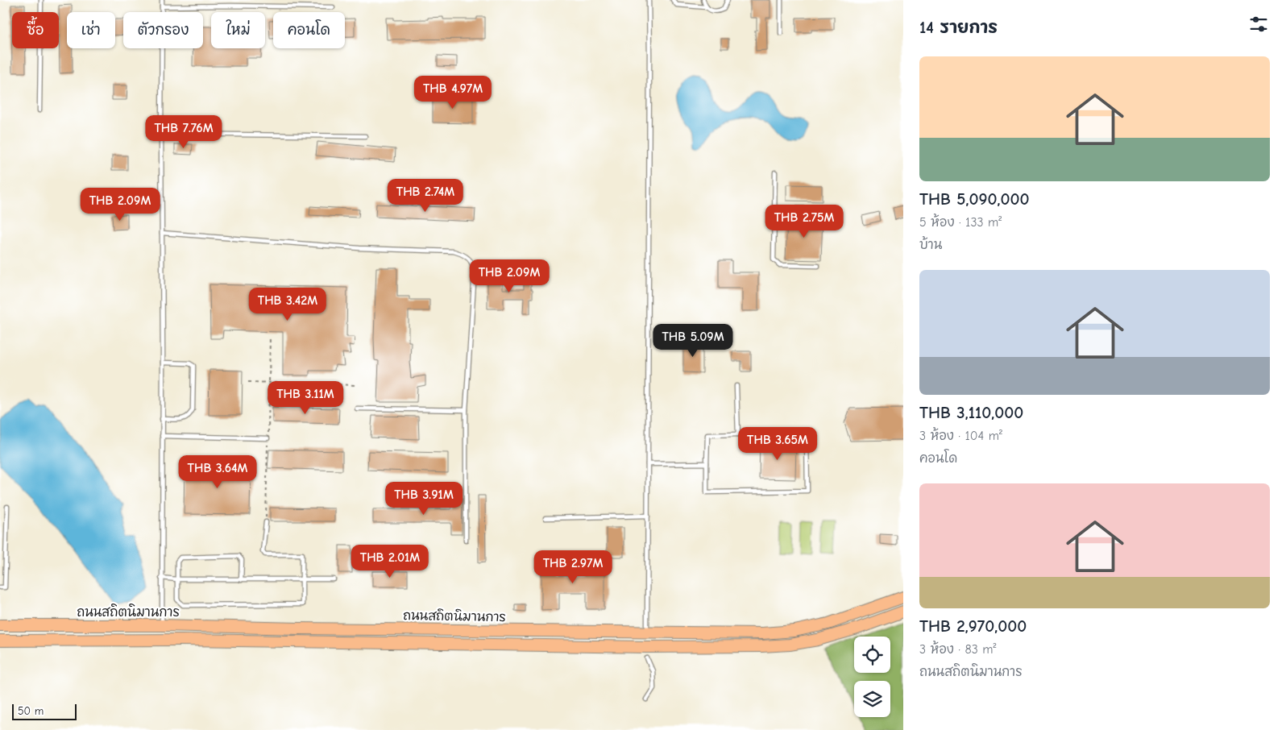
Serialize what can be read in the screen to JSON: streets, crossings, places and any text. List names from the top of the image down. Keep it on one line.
{"streets":{"main road":["ถนนสถิตนิมานการ"]},"scale_bar":"50 m","page":{"heading":"14 รายการ","chip":["ซื้อ","เช่า","ตัวกรอง","ใหม่","คอนโด"],"list":[{"name":"THB 5,090,000","note":"5 ห้อง · 133 m² · บ้าน"},{"name":"THB 3,110,000","note":"3 ห้อง · 104 m² · คอนโด"},{"name":"THB 2,970,000","note":"3 ห้อง · 83 m² · ถนนสถิตนิมานการ"}],"price":["THB 4.97M","THB 7.76M","THB 2.74M","THB 2.09M","THB 2.75M","THB 2.09M","THB 3.42M","THB 5.09M","THB 3.11M","THB 3.65M","THB 3.64M","THB 3.91M","THB 2.01M","THB 2.97M"],"scale":"50 m"}}
